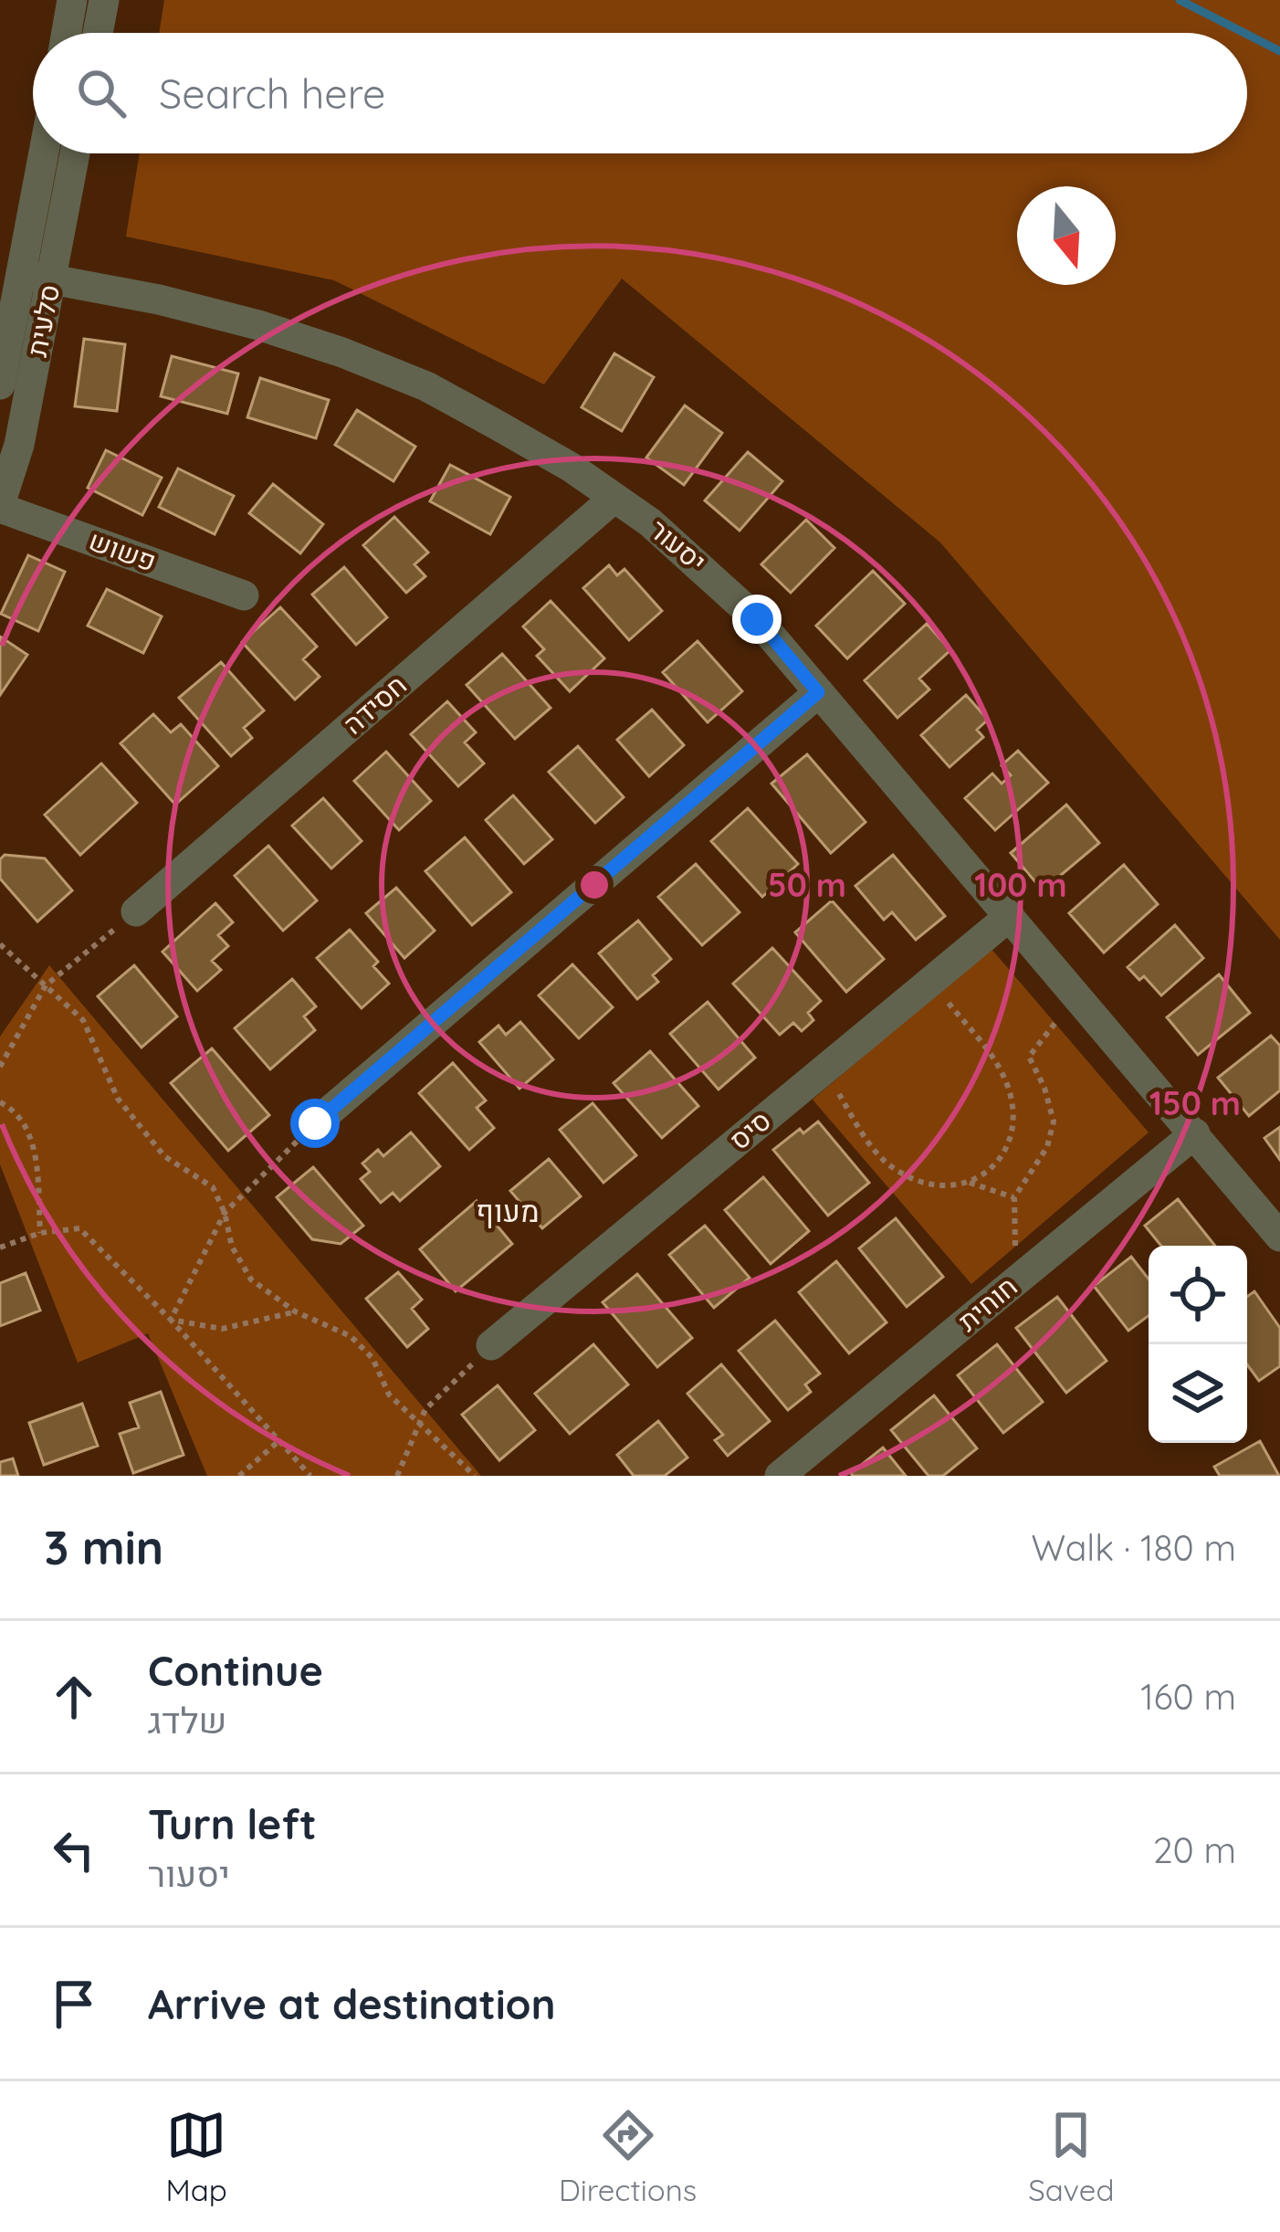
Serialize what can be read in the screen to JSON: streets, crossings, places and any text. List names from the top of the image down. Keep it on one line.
{"streets":{"street":["סלעית","יסעור","פשוש","חסידה","סיס","חוחית"]},"crossings":[["סלעית","יסעור"],["סלעית","פשוש"],["יסעור","חסידה"],["יסעור","סיס"],["יסעור","חוחית"]],"districts":["מעוף"],"north":"bottom","page":{"search":"Search here","heading":["3 min","Walk · 180 m"],"list":[["Continue","שלדג","160 m"],["Turn left","יסעור","20 m"],"Arrive at destination"],"nav":["Map","Directions","Saved"]},"rings":["50 m","100 m","150 m"]}
